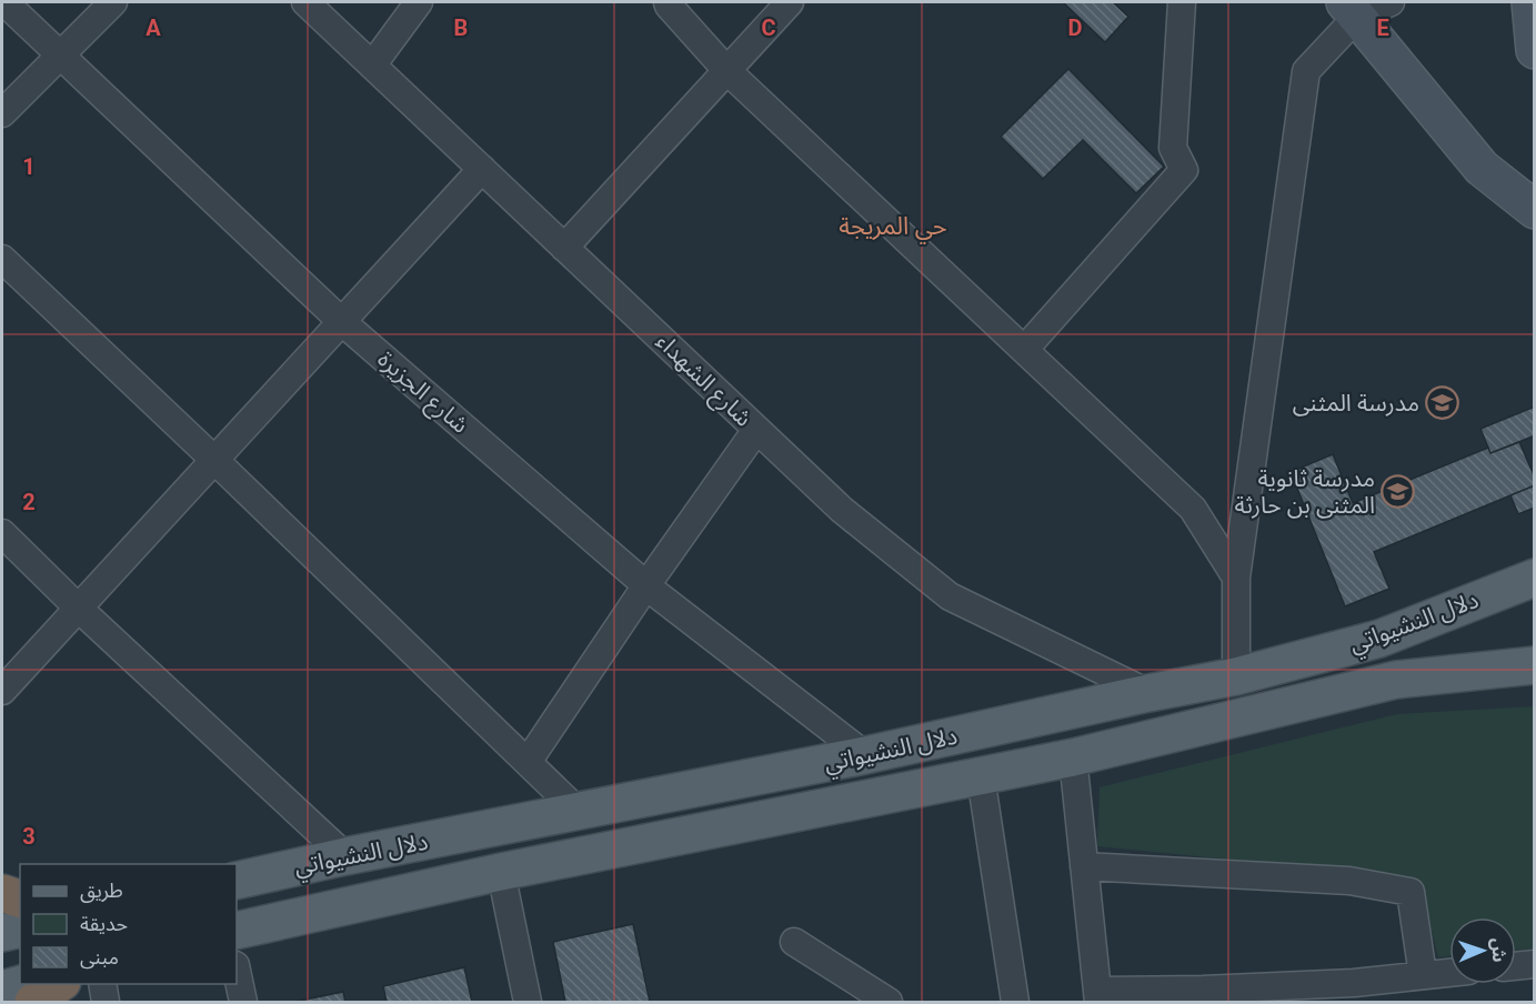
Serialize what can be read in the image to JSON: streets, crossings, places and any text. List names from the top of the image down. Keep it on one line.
{"streets":{"main road":["دلال النشيواتي"],"street":["شارع الشهداء","شارع الجزيرة"]},"crossings":[["شارع الشهداء","دلال النشيواتي"],["شارع الجزيرة","دلال النشيواتي"]],"districts":["حي المريجة"],"places":{"school or university":["مدرسة المثنى","مدرسة ثانوية المثنى بن حارثة"]},"legend":["طريق","حديقة","مبنى"],"north":"right","grid":{"columns":["A","B","C","D","E"],"rows":["1","2","3"]}}
